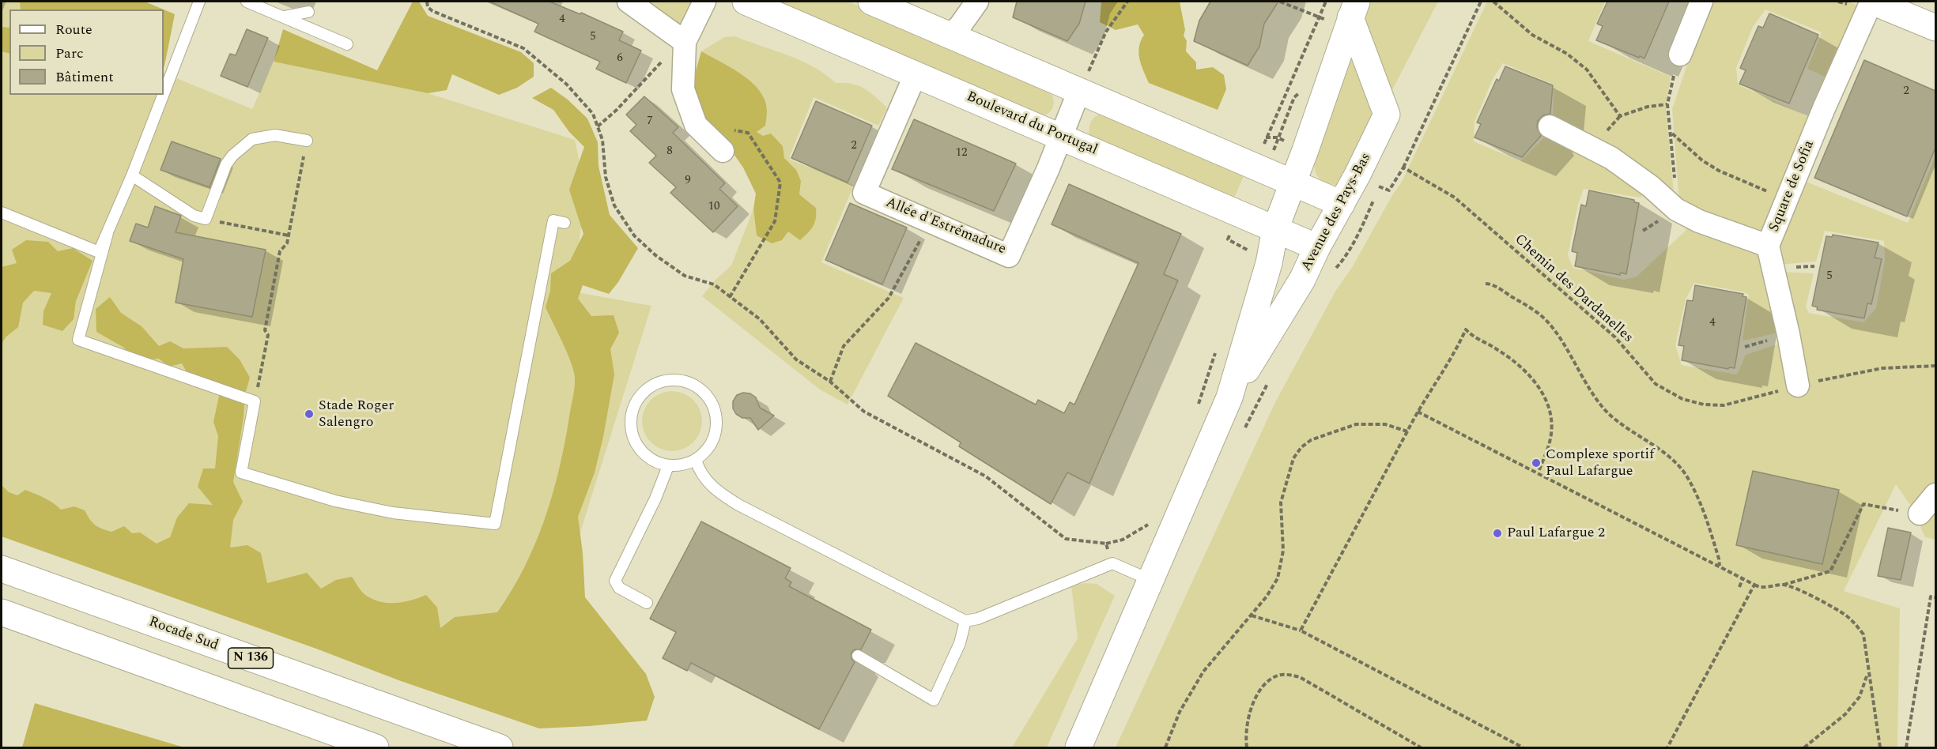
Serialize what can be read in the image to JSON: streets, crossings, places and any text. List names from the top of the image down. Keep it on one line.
{"streets":{"main road":["Boulevard du Portugal","Avenue des Pays-Bas","Rocade Sud","N 136"],"street":["Square de Sofia","Allée d'Estrémadure"],"path":["Chemin des Dardanelles"]},"crossings":[["Boulevard du Portugal","Avenue des Pays-Bas"],["Boulevard du Portugal","Allée d'Estrémadure"]],"places":["Stade Roger Salengro","Complexe sportif Paul Lafargue","Paul Lafargue 2"],"house_numbers":["4","5","6","2","7","2","8","12","9","10","5","4"],"legend":["Route","Parc","Bâtiment"]}
